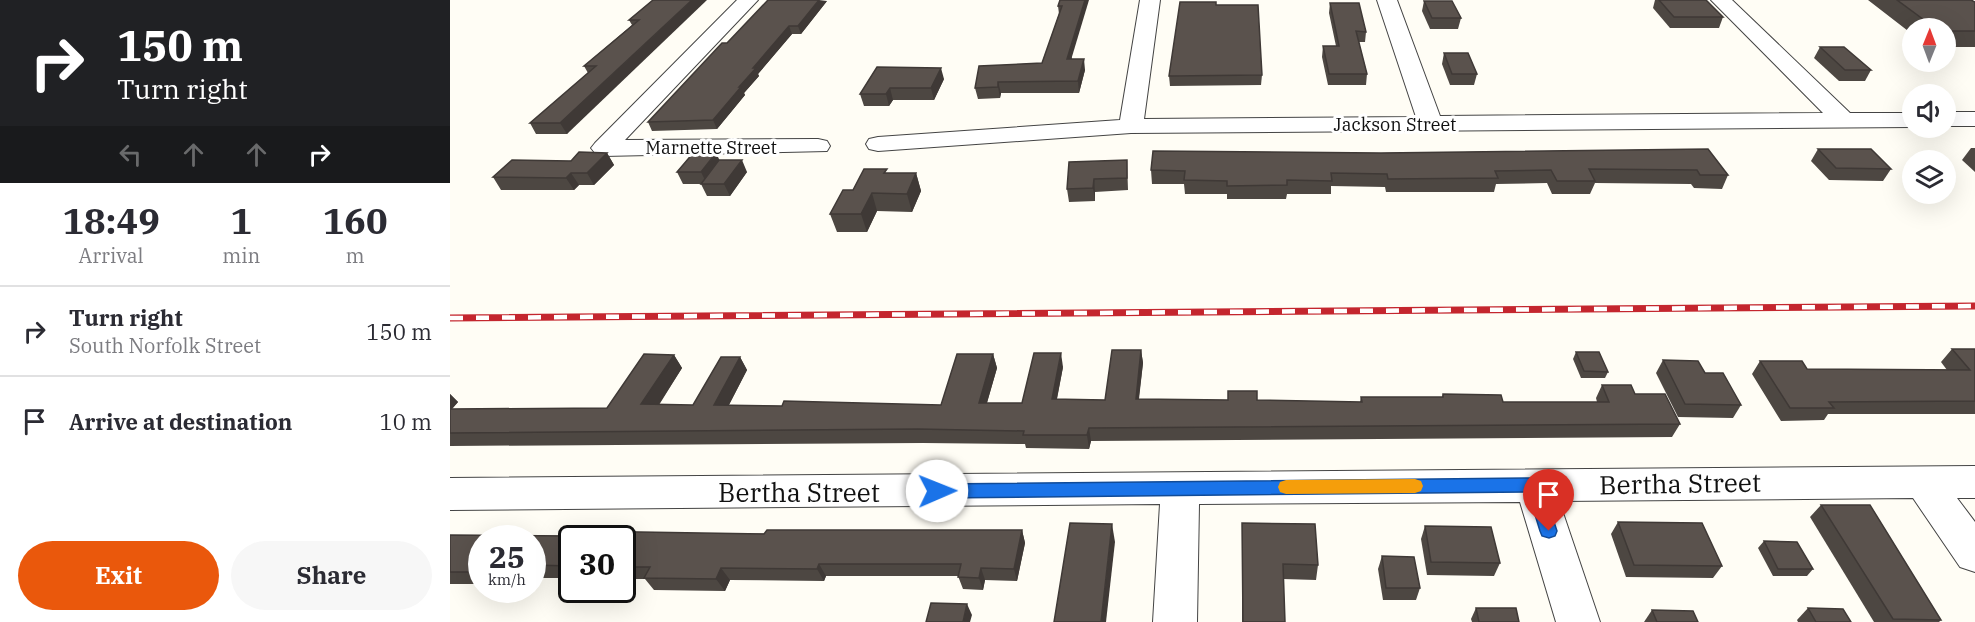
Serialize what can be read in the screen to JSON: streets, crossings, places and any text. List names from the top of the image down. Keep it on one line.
{"streets":{"street":["Jackson Street","Marnette Street","Bertha Street"]},"north":"top","page":{"turn":["150 m","Turn right"],"eta":["18:49","Arrival","1","min","160","m"],"list":[{"name":"Turn right","note":"South Norfolk Street","value":"150 m"},{"name":"Arrive at destination","value":"10 m"}],"speed":"25 km/h","limit":"30","buttons":["Exit","Share"]}}
